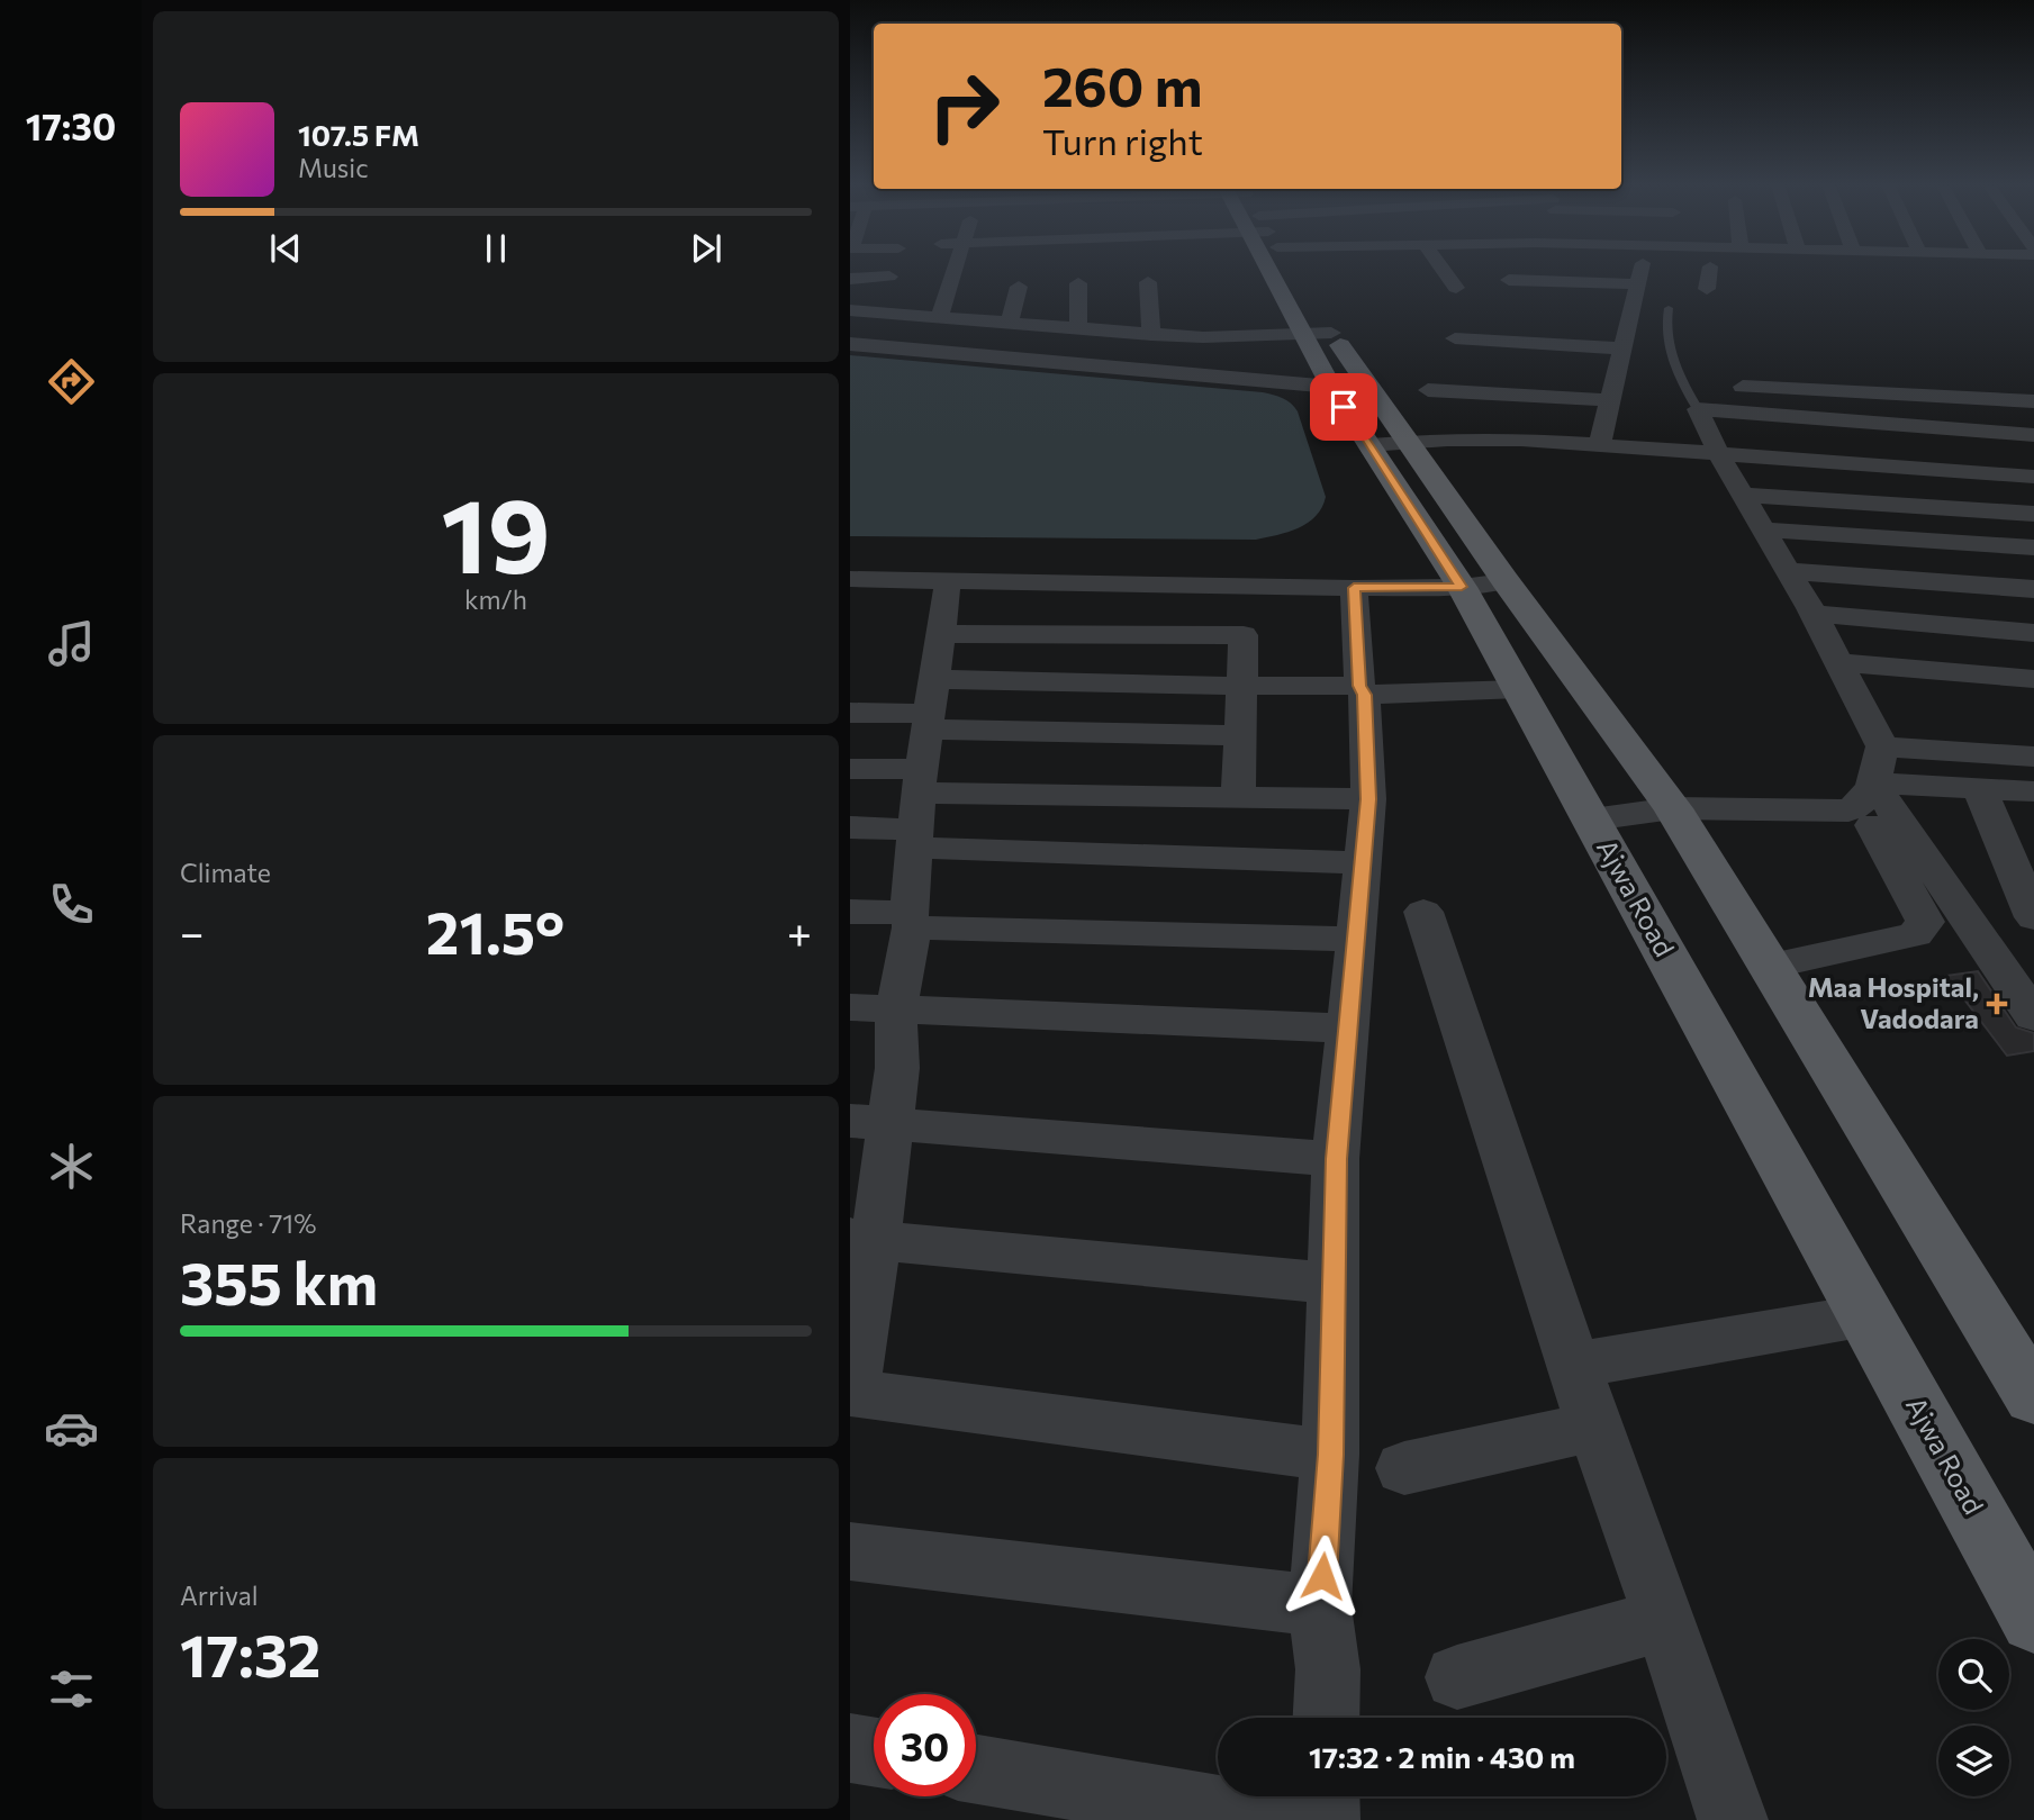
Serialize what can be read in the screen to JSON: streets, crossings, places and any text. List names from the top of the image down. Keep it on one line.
{"streets":{"main road":["Ajwa Road"]},"places":{"health":["Maa Hospital, Vadodara"]},"page":{"tabs":"17:30","turn":["260 m","Turn right"],"song":["107.5 FM","Music"],"tile":[["19","km/h"],"Climate",["Range · 71%","355 km"],["Arrival","17:32"]],"heat":["−","21.5°","+"],"limit":"30","trip":"17:32 · 2 min · 430 m"}}
